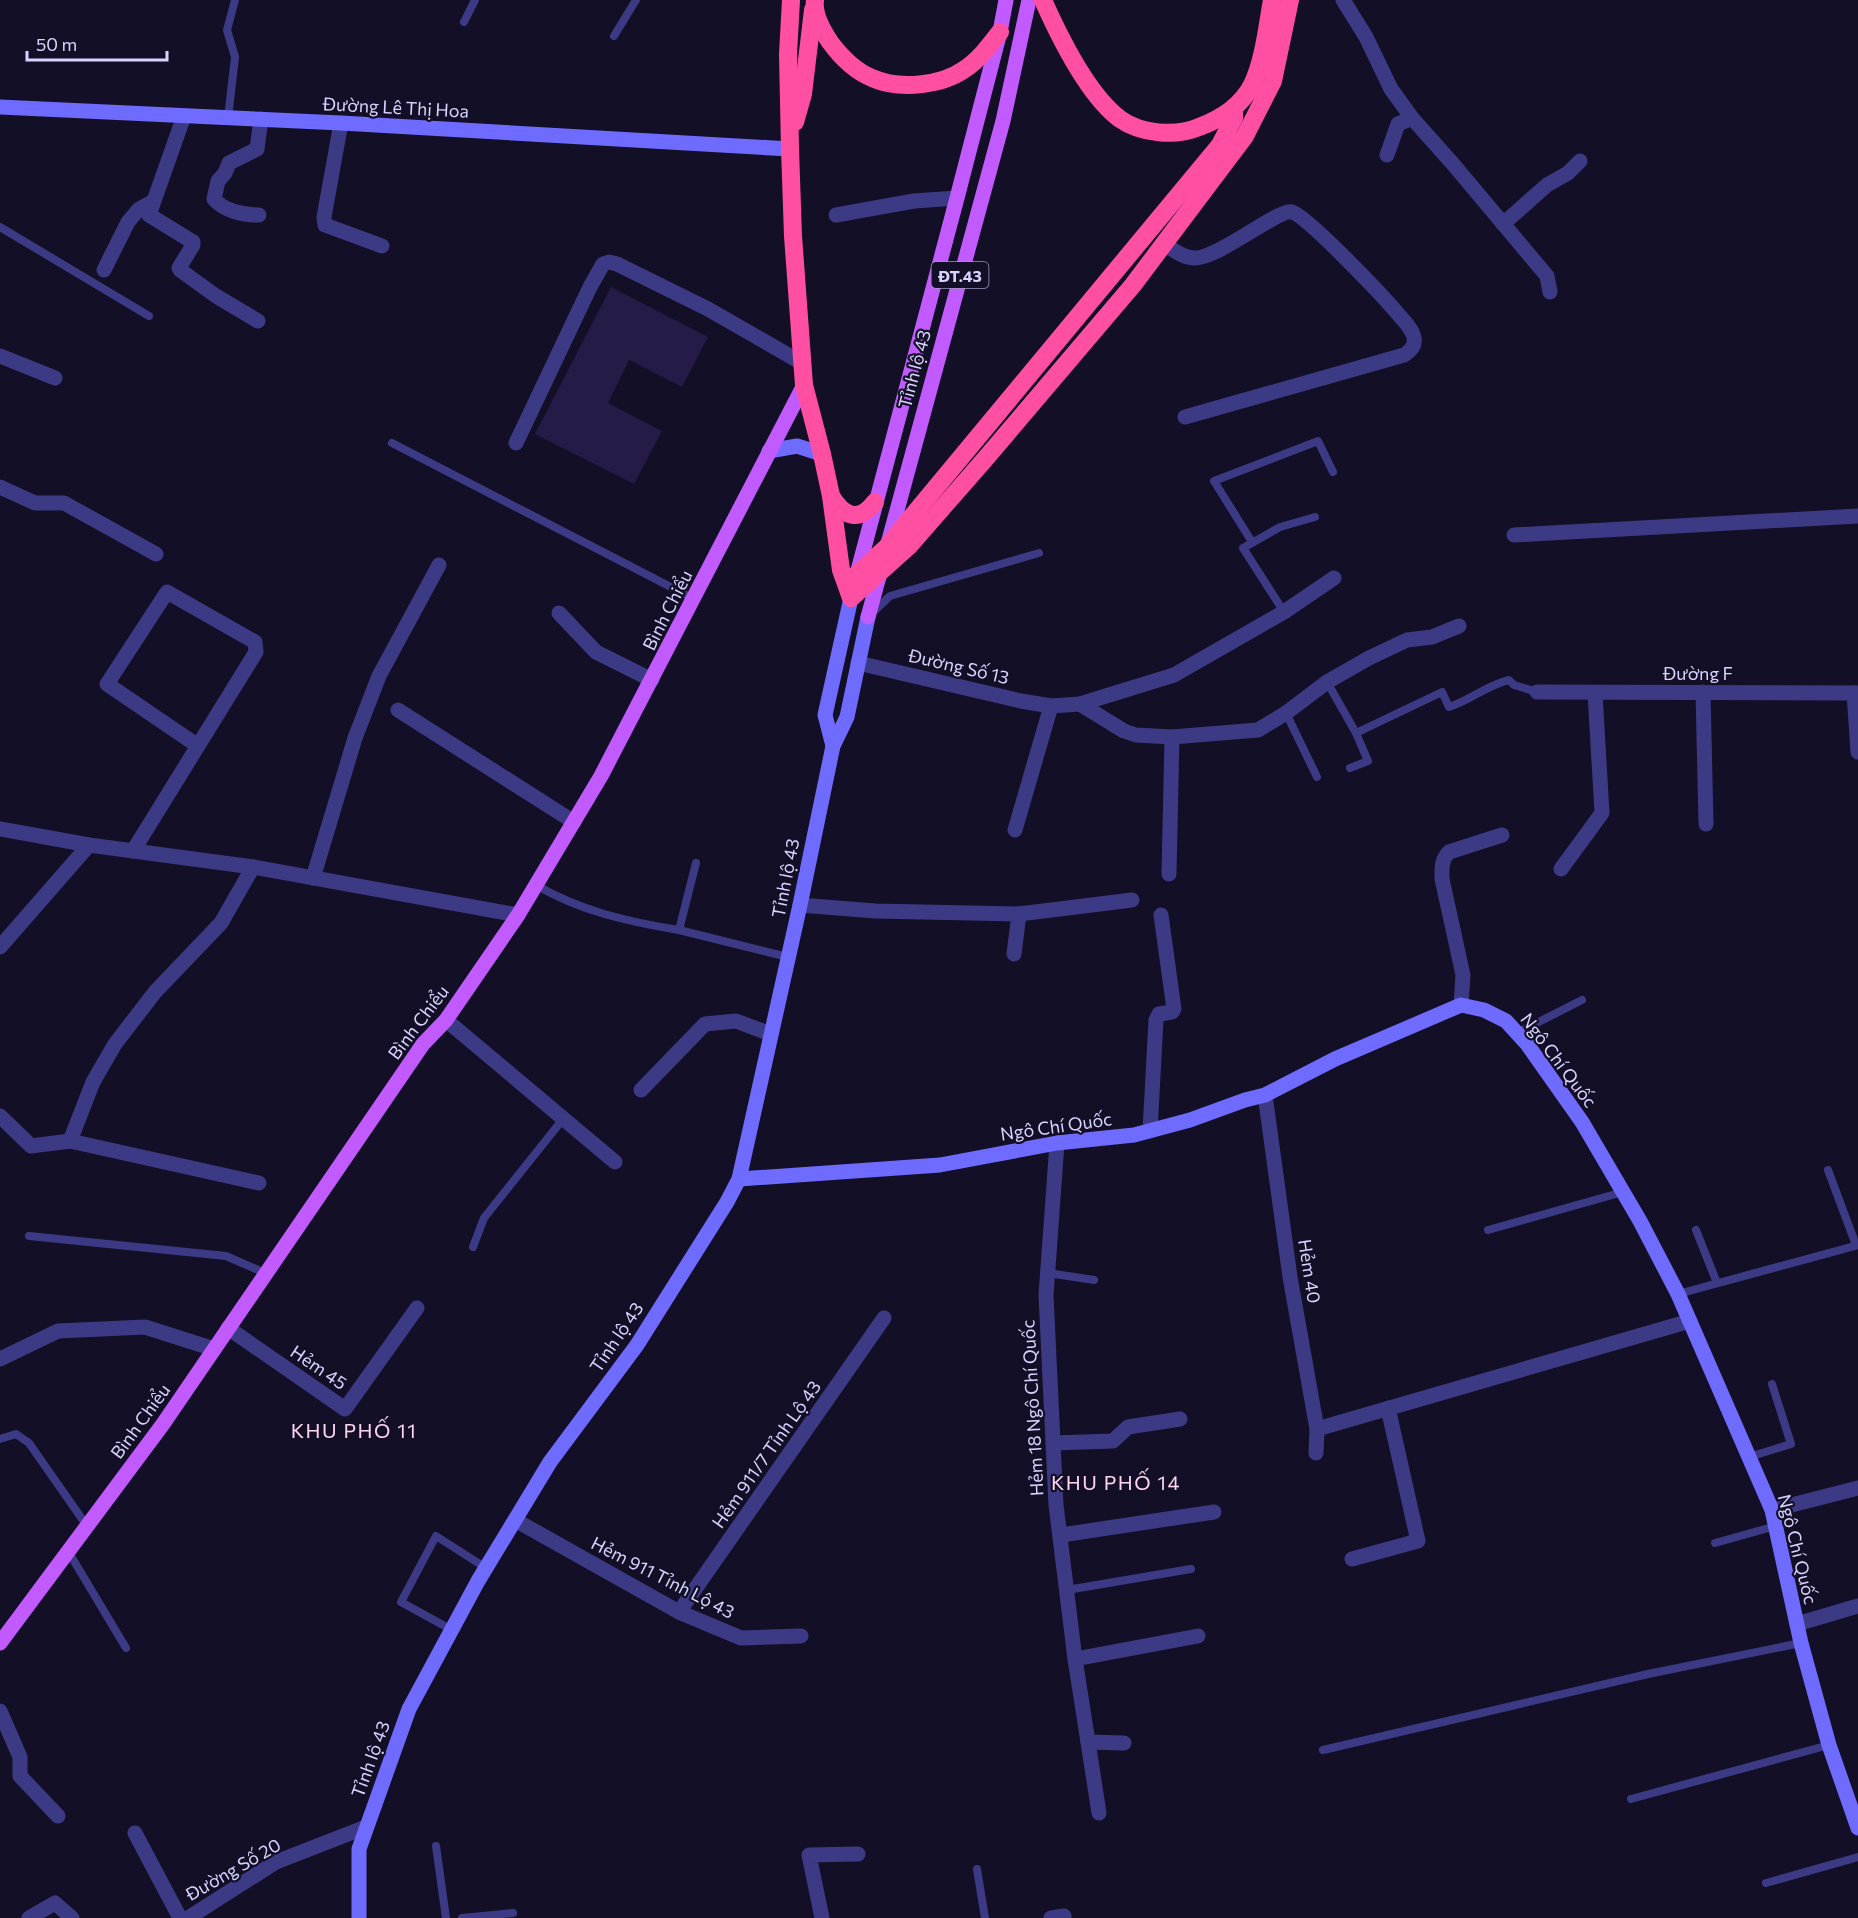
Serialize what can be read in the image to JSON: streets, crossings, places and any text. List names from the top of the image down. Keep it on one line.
{"streets":{"highway":["ĐT.43"],"main road":["Đường Lê Thị Hoa","Tỉnh lộ 43","Bình Chiểu","Ngô Chí Quốc"],"street":["Đường Số 13","Đường F","Hẻm 40","Hẻm 45","Hẻm 18 Ngô Chí Quốc","Hẻm 911/7 Tỉnh Lộ 43","Hẻm 911 Tỉnh Lộ 43","Đường Số 20"]},"crossings":[["Đường Lê Thị Hoa","ĐT.43"],["ĐT.43","Tỉnh lộ 43"],["ĐT.43","Bình Chiểu"],["Tỉnh lộ 43","Đường Số 13"],["Tỉnh lộ 43","Ngô Chí Quốc"],["Tỉnh lộ 43","Hẻm 911 Tỉnh Lộ 43"],["Tỉnh lộ 43","Đường Số 20"],["Bình Chiểu","Hẻm 45"],["Ngô Chí Quốc","Hẻm 40"],["Ngô Chí Quốc","Hẻm 18 Ngô Chí Quốc"],["Hẻm 911/7 Tỉnh Lộ 43","Hẻm 911 Tỉnh Lộ 43"]],"districts":["KHU PHỐ 11","KHU PHỐ 14"],"scale_bar":"50 m"}
